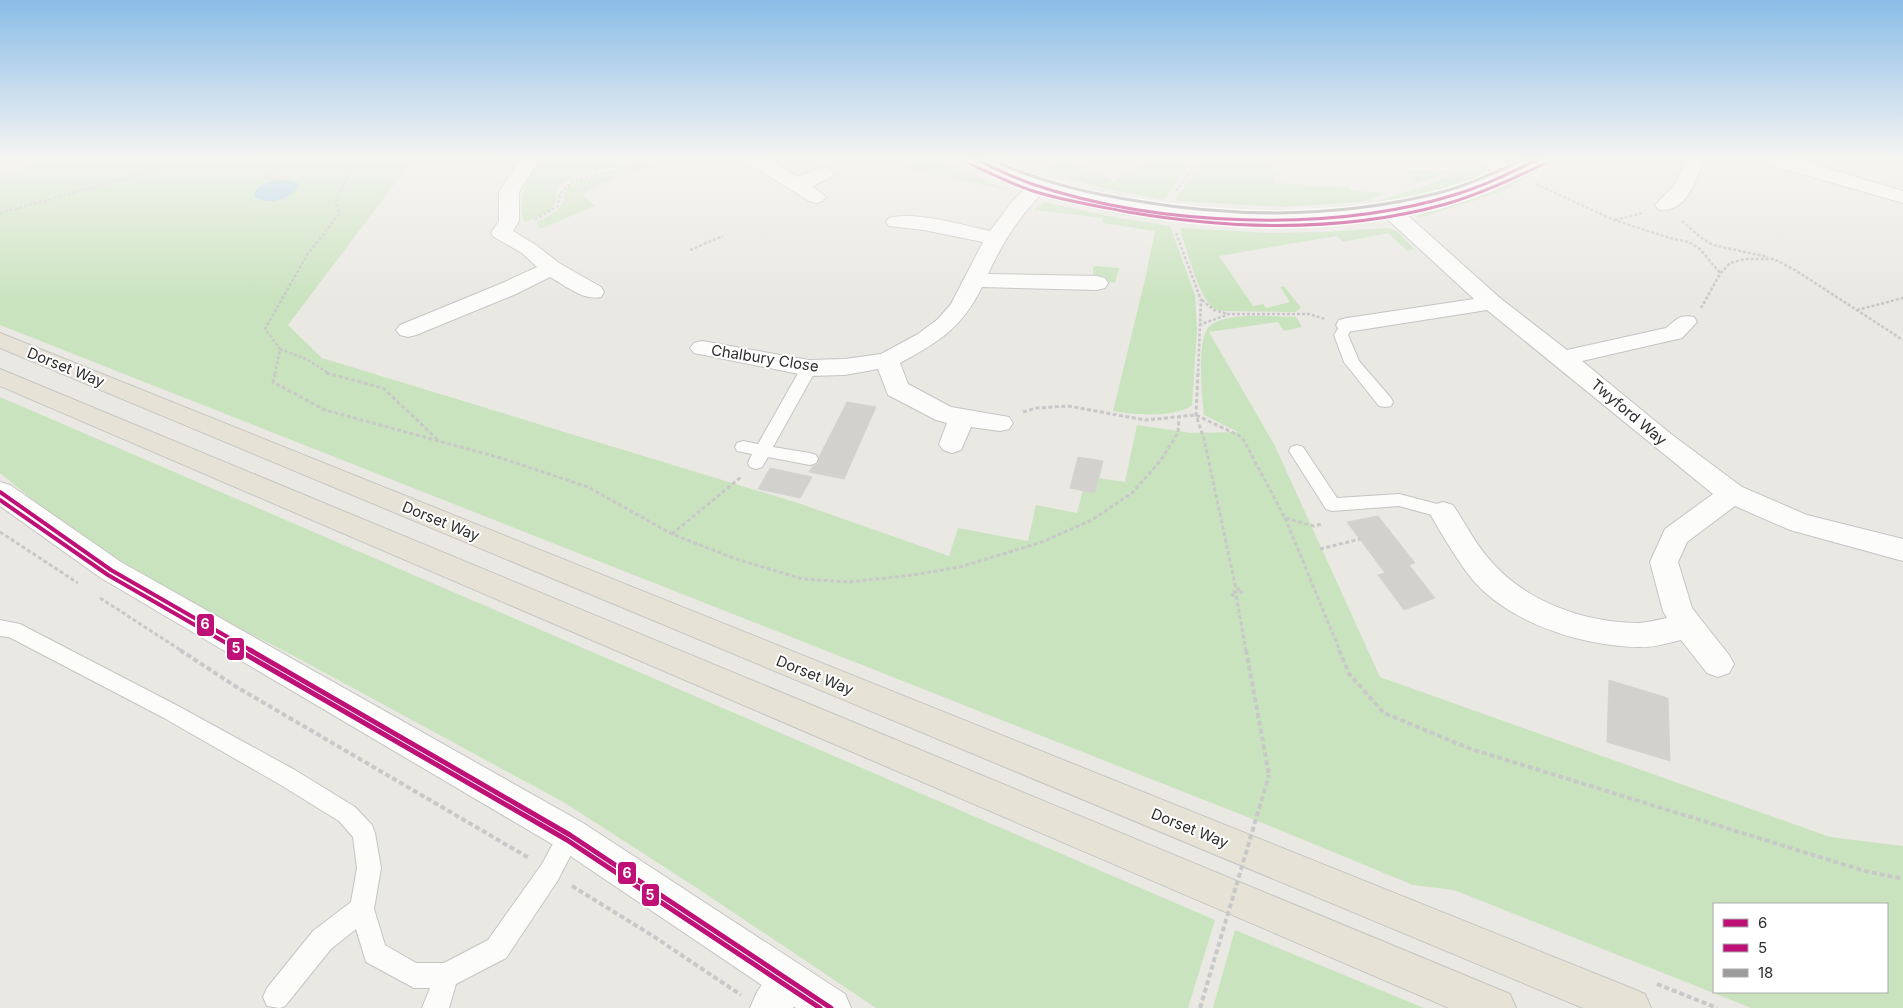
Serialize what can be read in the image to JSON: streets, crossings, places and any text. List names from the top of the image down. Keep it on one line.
{"streets":{"highway":["Dorset Way"],"street":["Chalbury Close","Twyford Way"]},"lines":["transit line 6","transit line 5","transit line 18"],"legend":["6","5","18"]}
